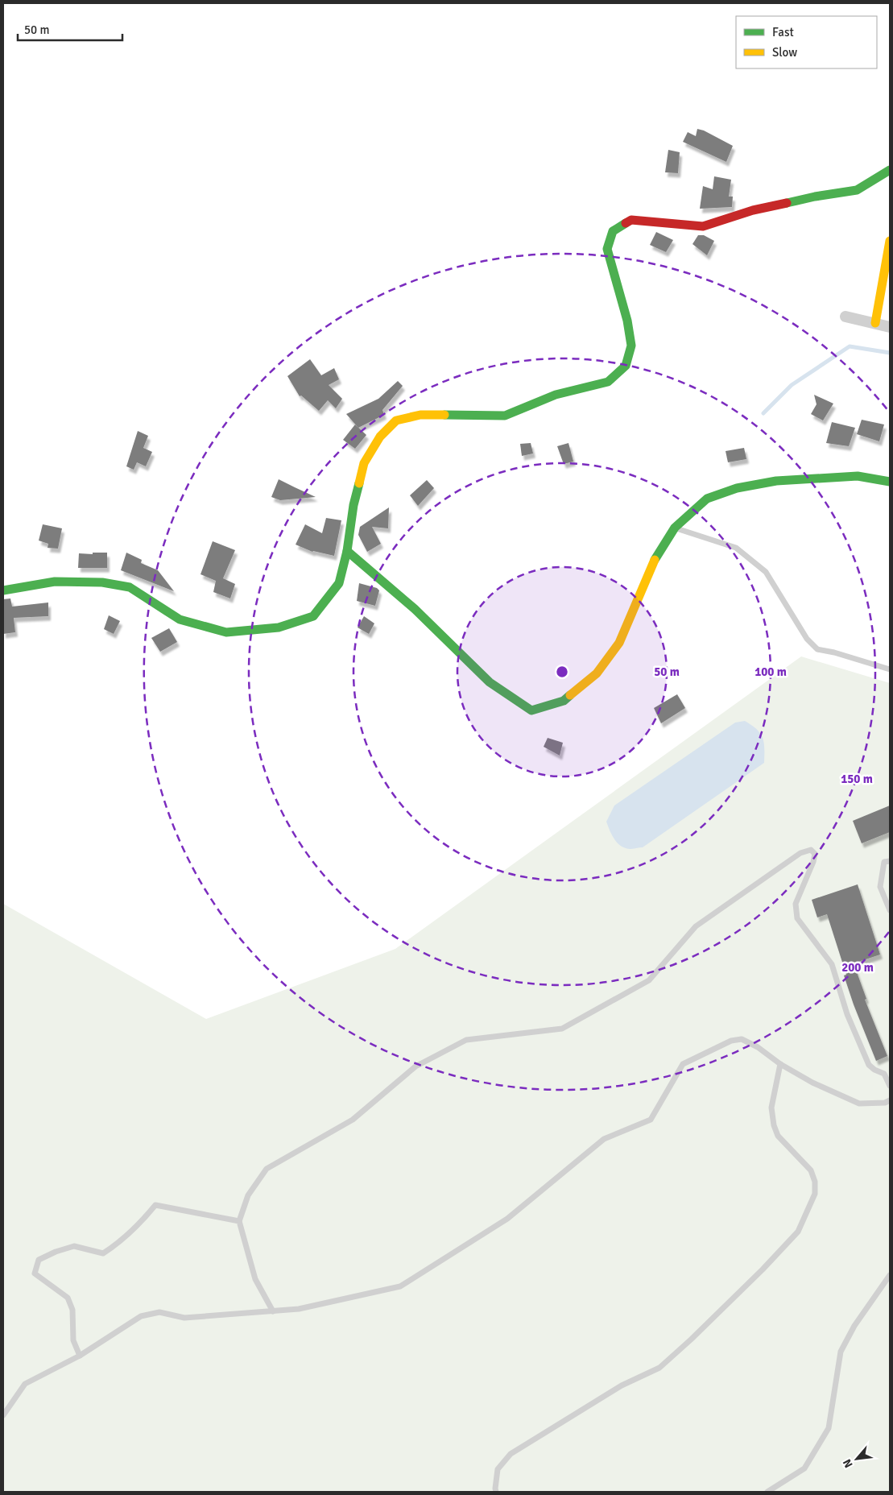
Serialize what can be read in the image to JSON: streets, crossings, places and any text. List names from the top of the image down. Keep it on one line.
{"legend":["Fast","Slow"],"scale_bar":"50 m","north":"bottom left","rings":["50 m","100 m","150 m","200 m"]}
